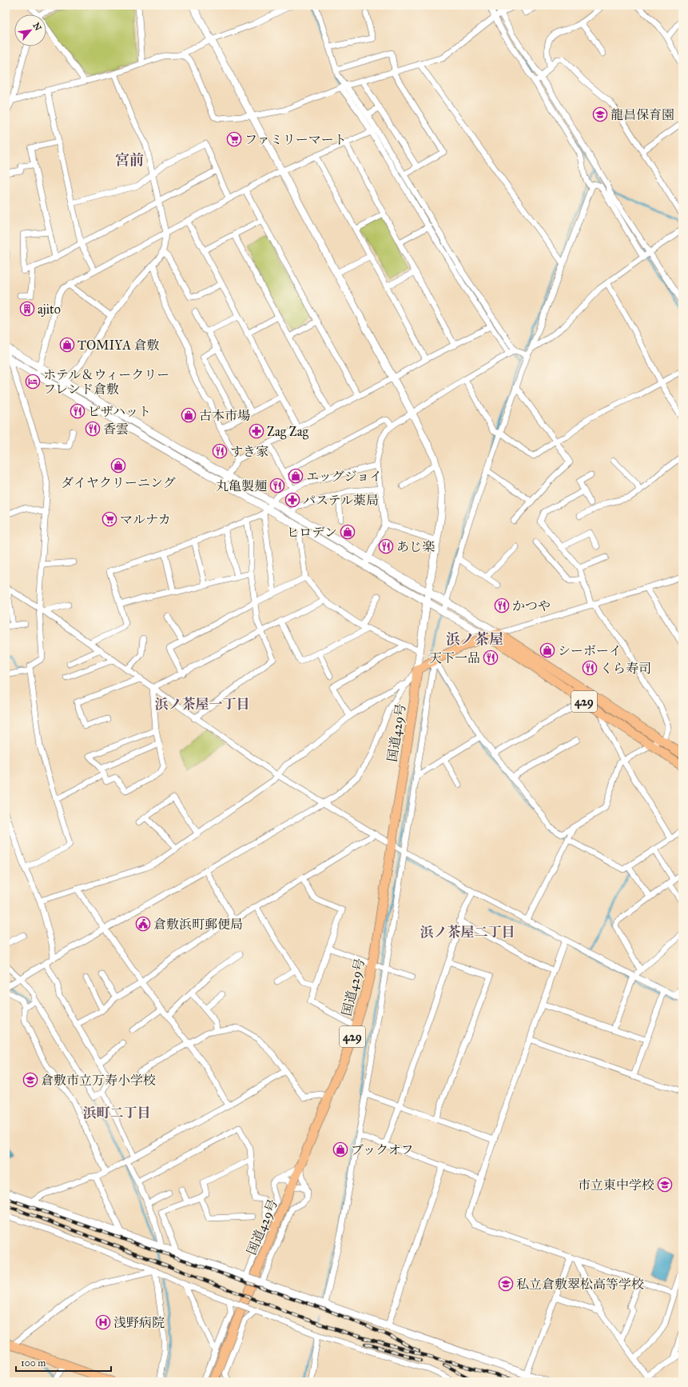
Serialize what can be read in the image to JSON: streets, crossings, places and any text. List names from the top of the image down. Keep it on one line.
{"streets":{"highway":["429","国道429号"]},"districts":["宮前","浜ノ茶屋","浜ノ茶屋一丁目","浜ノ茶屋二丁目","浜町二丁目"],"places":{"school or university":["龍昌保育園","倉敷市立万寿小学校","市立東中学校","私立倉敷翠松高等学校"],"supermarket":["ファミリーマート","マルナカ"],"building":["ajito"],"shop":["TOMIYA 倉敷","古本市場","ダイヤクリーニング","エッグジョイ","ヒロデン","シーボーイ","ブックオフ"],"hotel":["ホテル＆ウィークリー フレンド倉敷"],"restaurant":["ピザハット","香雲","すき家","丸亀製麺","あじ楽","かつや","天下一品","くら寿司"],"pharmacy":["Zag Zag","パステル薬局"],"public building":["倉敷浜町郵便局"],"hospital":["浅野病院"]},"scale_bar":"100 m","north":"top right"}
